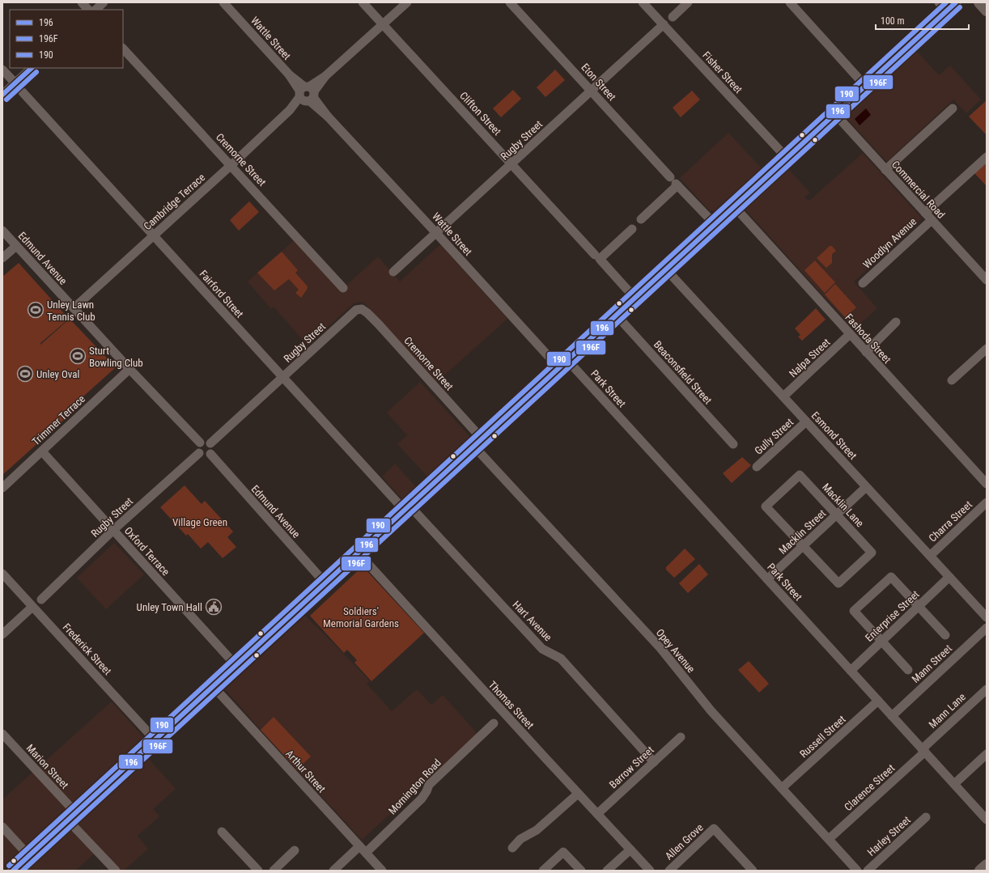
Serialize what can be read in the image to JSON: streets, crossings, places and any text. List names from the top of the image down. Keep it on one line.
{"streets":{"street":["Wattle Street","Fisher Street","Eton Street","Clifton Street","Rugby Street","Cremorne Street","Commercial Road","Cambridge Terrace","Woodlyn Avenue","Edmund Avenue","Fairford Street","Fashoda Street","Nalpa Street","Beaconsfield Street","Park Street","Trimmer Terrace","Esmond Street","Gully Street","Macklin Lane","Charra Street","Macklin Street","Oxford Terrace","Enterprise Street","Hart Avenue","Frederick Street","Opey Avenue","Mann Street","Thomas Street","Mann Lane","Russell Street","Marion Street","Barrow Street","Arthur Street","Mornington Road","Clarence Street","Harley Street","Allen Grove"]},"crossings":[["Wattle Street","Rugby Street"],["Wattle Street","Cambridge Terrace"],["Wattle Street","Park Street"],["Fisher Street","Rugby Street"],["Eton Street","Rugby Street"],["Clifton Street","Rugby Street"],["Clifton Street","Cambridge Terrace"],["Rugby Street","Cremorne Street"],["Rugby Street","Edmund Avenue"],["Rugby Street","Fairford Street"],["Rugby Street","Oxford Terrace"],["Cremorne Street","Cambridge Terrace"],["Cremorne Street","Opey Avenue"],["Commercial Road","Woodlyn Avenue"],["Cambridge Terrace","Edmund Avenue"],["Cambridge Terrace","Fairford Street"],["Edmund Avenue","Trimmer Terrace"],["Fairford Street","Hart Avenue"],["Fashoda Street","Nalpa Street"],["Nalpa Street","Esmond Street"],["Park Street","Macklin Street"],["Park Street","Enterprise Street"],["Park Street","Mann Street"],["Park Street","Mann Lane"],["Park Street","Russell Street"],["Park Street","Clarence Street"],["Trimmer Terrace","Oxford Terrace"],["Esmond Street","Gully Street"],["Esmond Street","Charra Street"],["Esmond Street","Macklin Street"],["Esmond Street","Enterprise Street"],["Macklin Lane","Macklin Street"],["Hart Avenue","Barrow Street"],["Opey Avenue","Russell Street"],["Opey Avenue","Clarence Street"],["Thomas Street","Barrow Street"],["Mann Lane","Clarence Street"],["Arthur Street","Mornington Road"]],"parks":["Village Green","Soldiers' Memorial Gardens"],"places":{"sports":["Unley Lawn Tennis Club","Sturt Bowling Club","Unley Oval"],"public building":["Unley Town Hall"]},"lines":["transit line 196","transit line 190","transit line 196F"],"legend":["196","196F","190"],"scale_bar":"100 m"}
